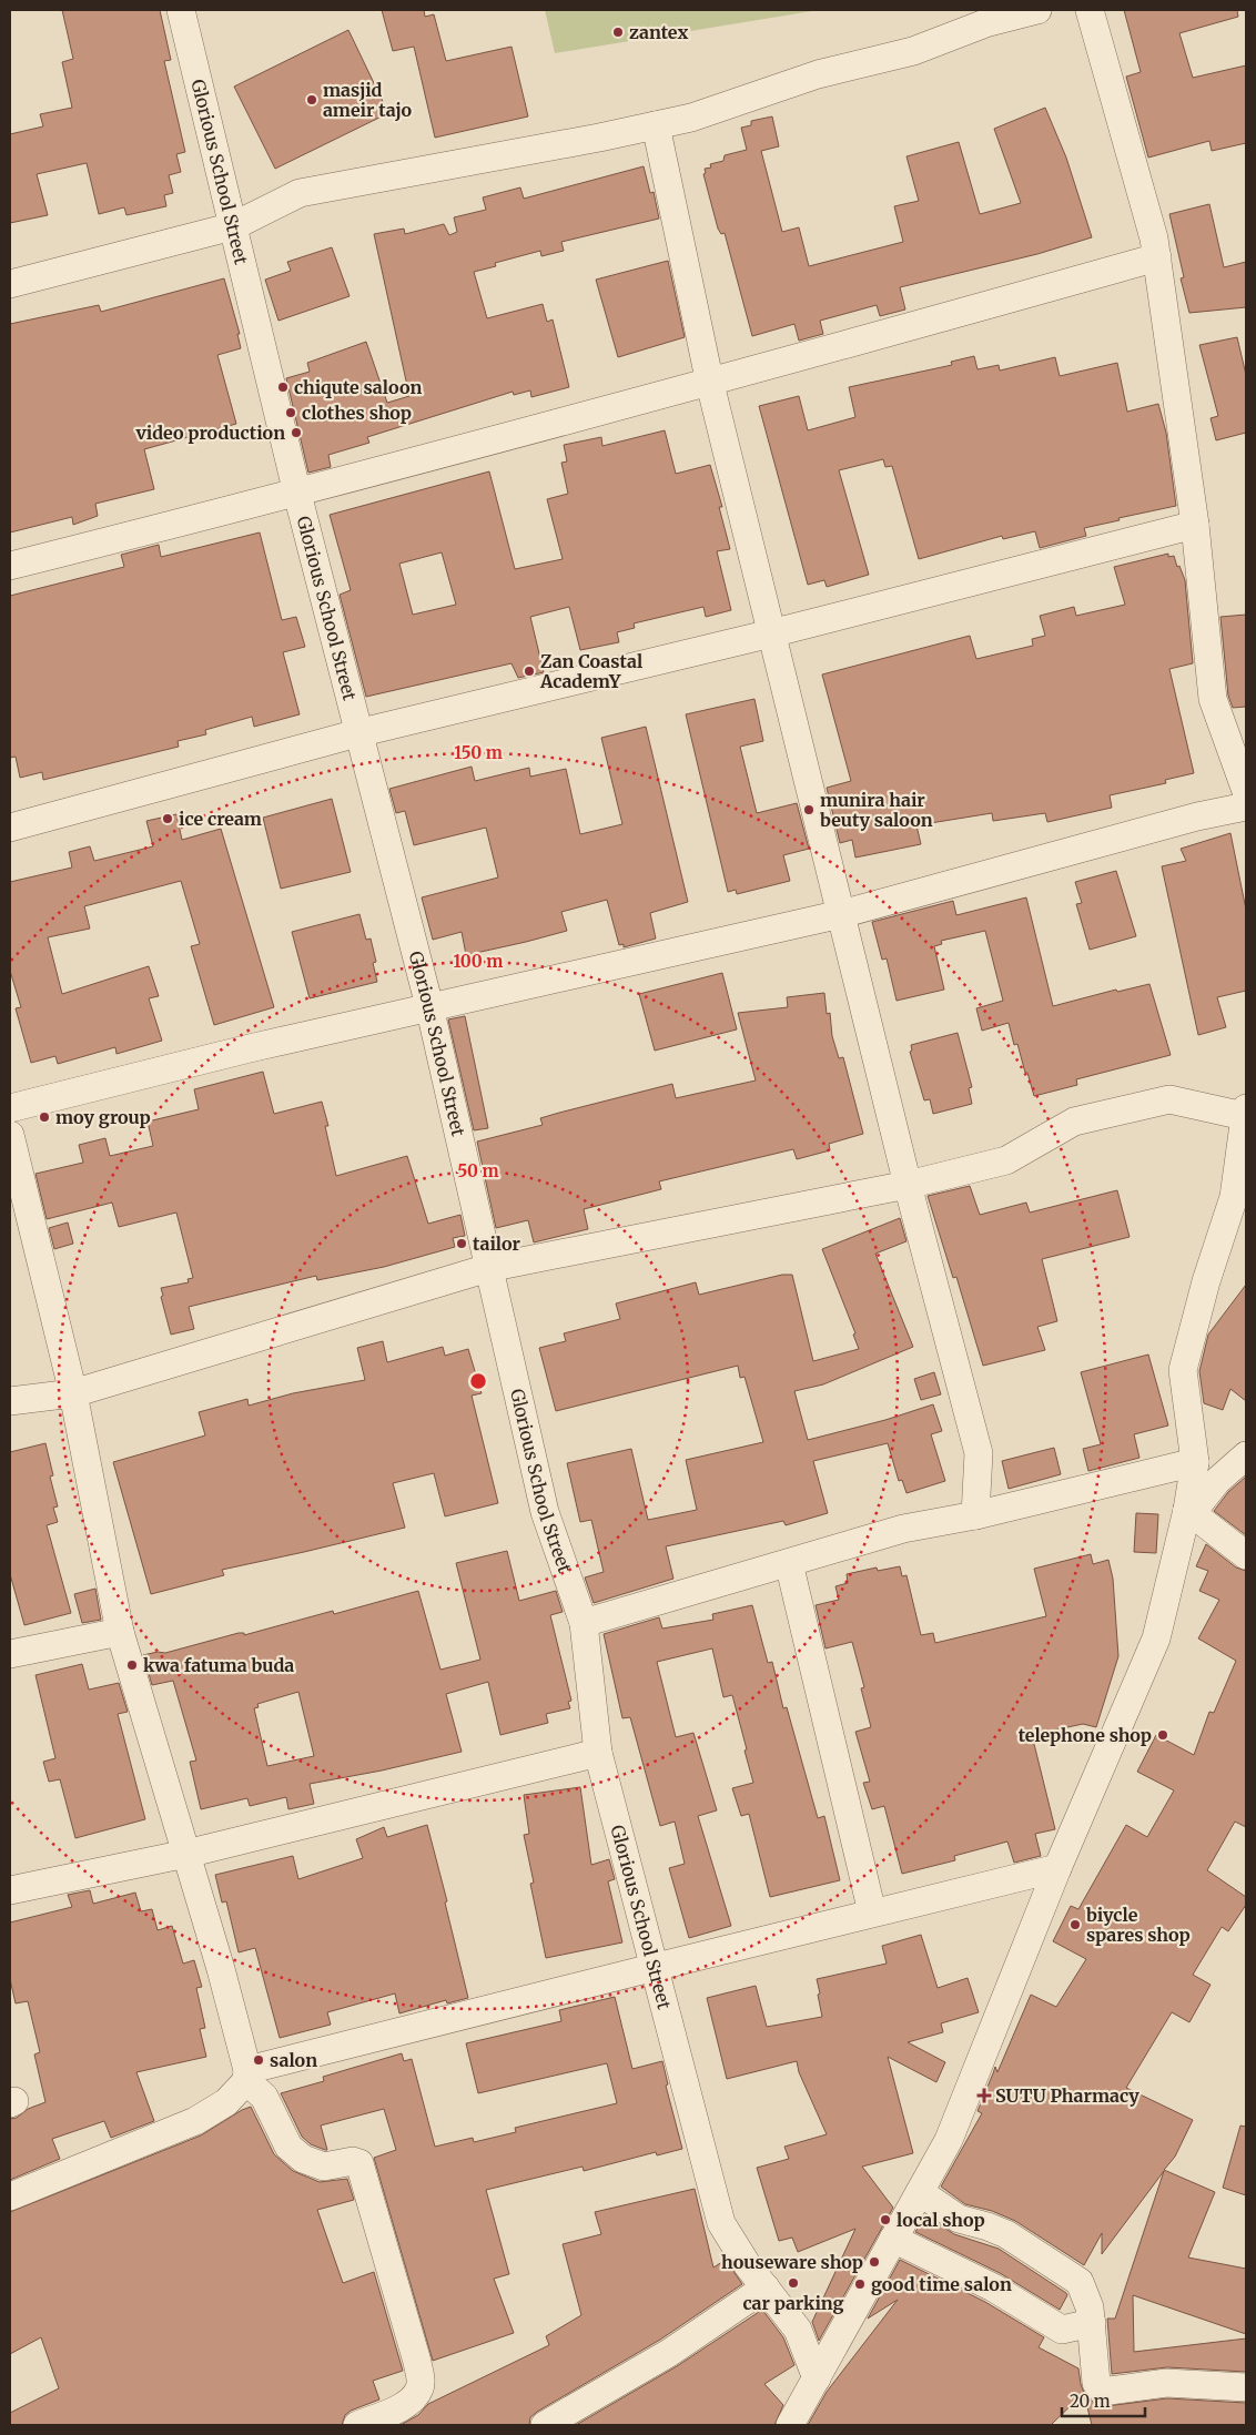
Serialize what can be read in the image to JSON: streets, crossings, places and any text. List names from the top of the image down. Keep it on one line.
{"streets":{"street":["Glorious School Street"]},"places":{"other":["zantex","masjid ameir tajo","chiqute saloon","clothes shop","video production","Zan Coastal AcademY","munira hair beuty saloon","ice cream","moy group","tailor","kwa fatuma buda","telephone shop","biycle spares shop","salon","local shop","houseware shop","car parking","good time salon"],"health":["SUTU Pharmacy"]},"scale_bar":"20 m","rings":["150 m","100 m","50 m"]}
